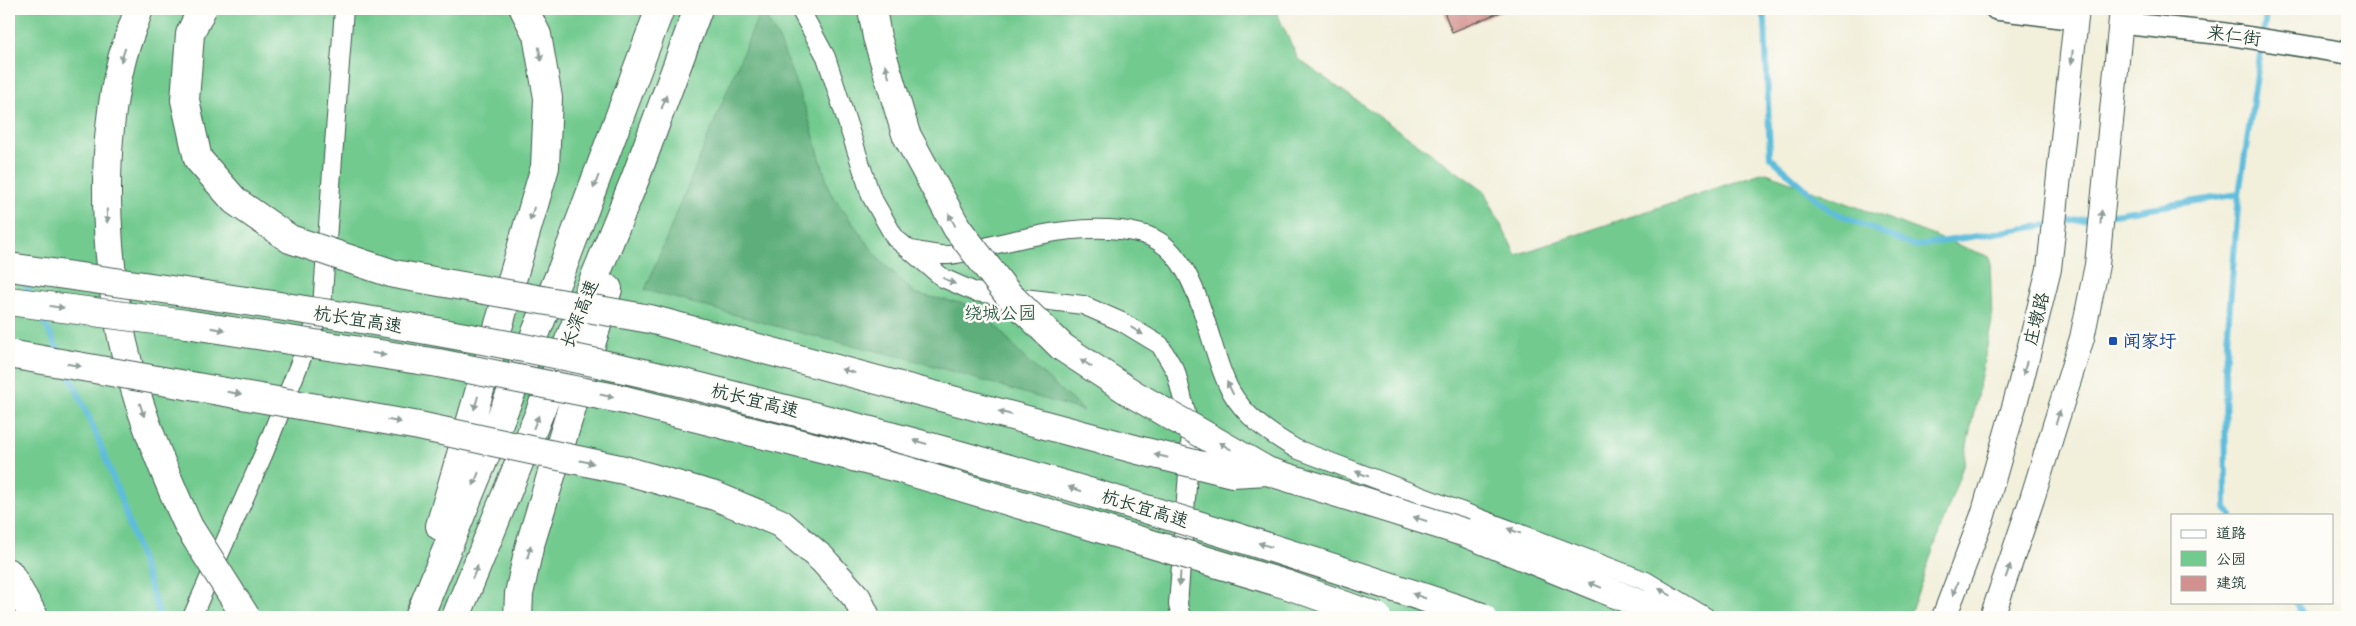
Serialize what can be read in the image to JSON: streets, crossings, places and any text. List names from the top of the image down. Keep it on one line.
{"streets":{"highway":["长深高速","杭长宜高速"],"main road":["庄墩路"],"street":["来仁街"]},"parks":["绕城公园"],"places":{"transit":["闻家圩"]},"legend":["道路","公园","建筑"]}
